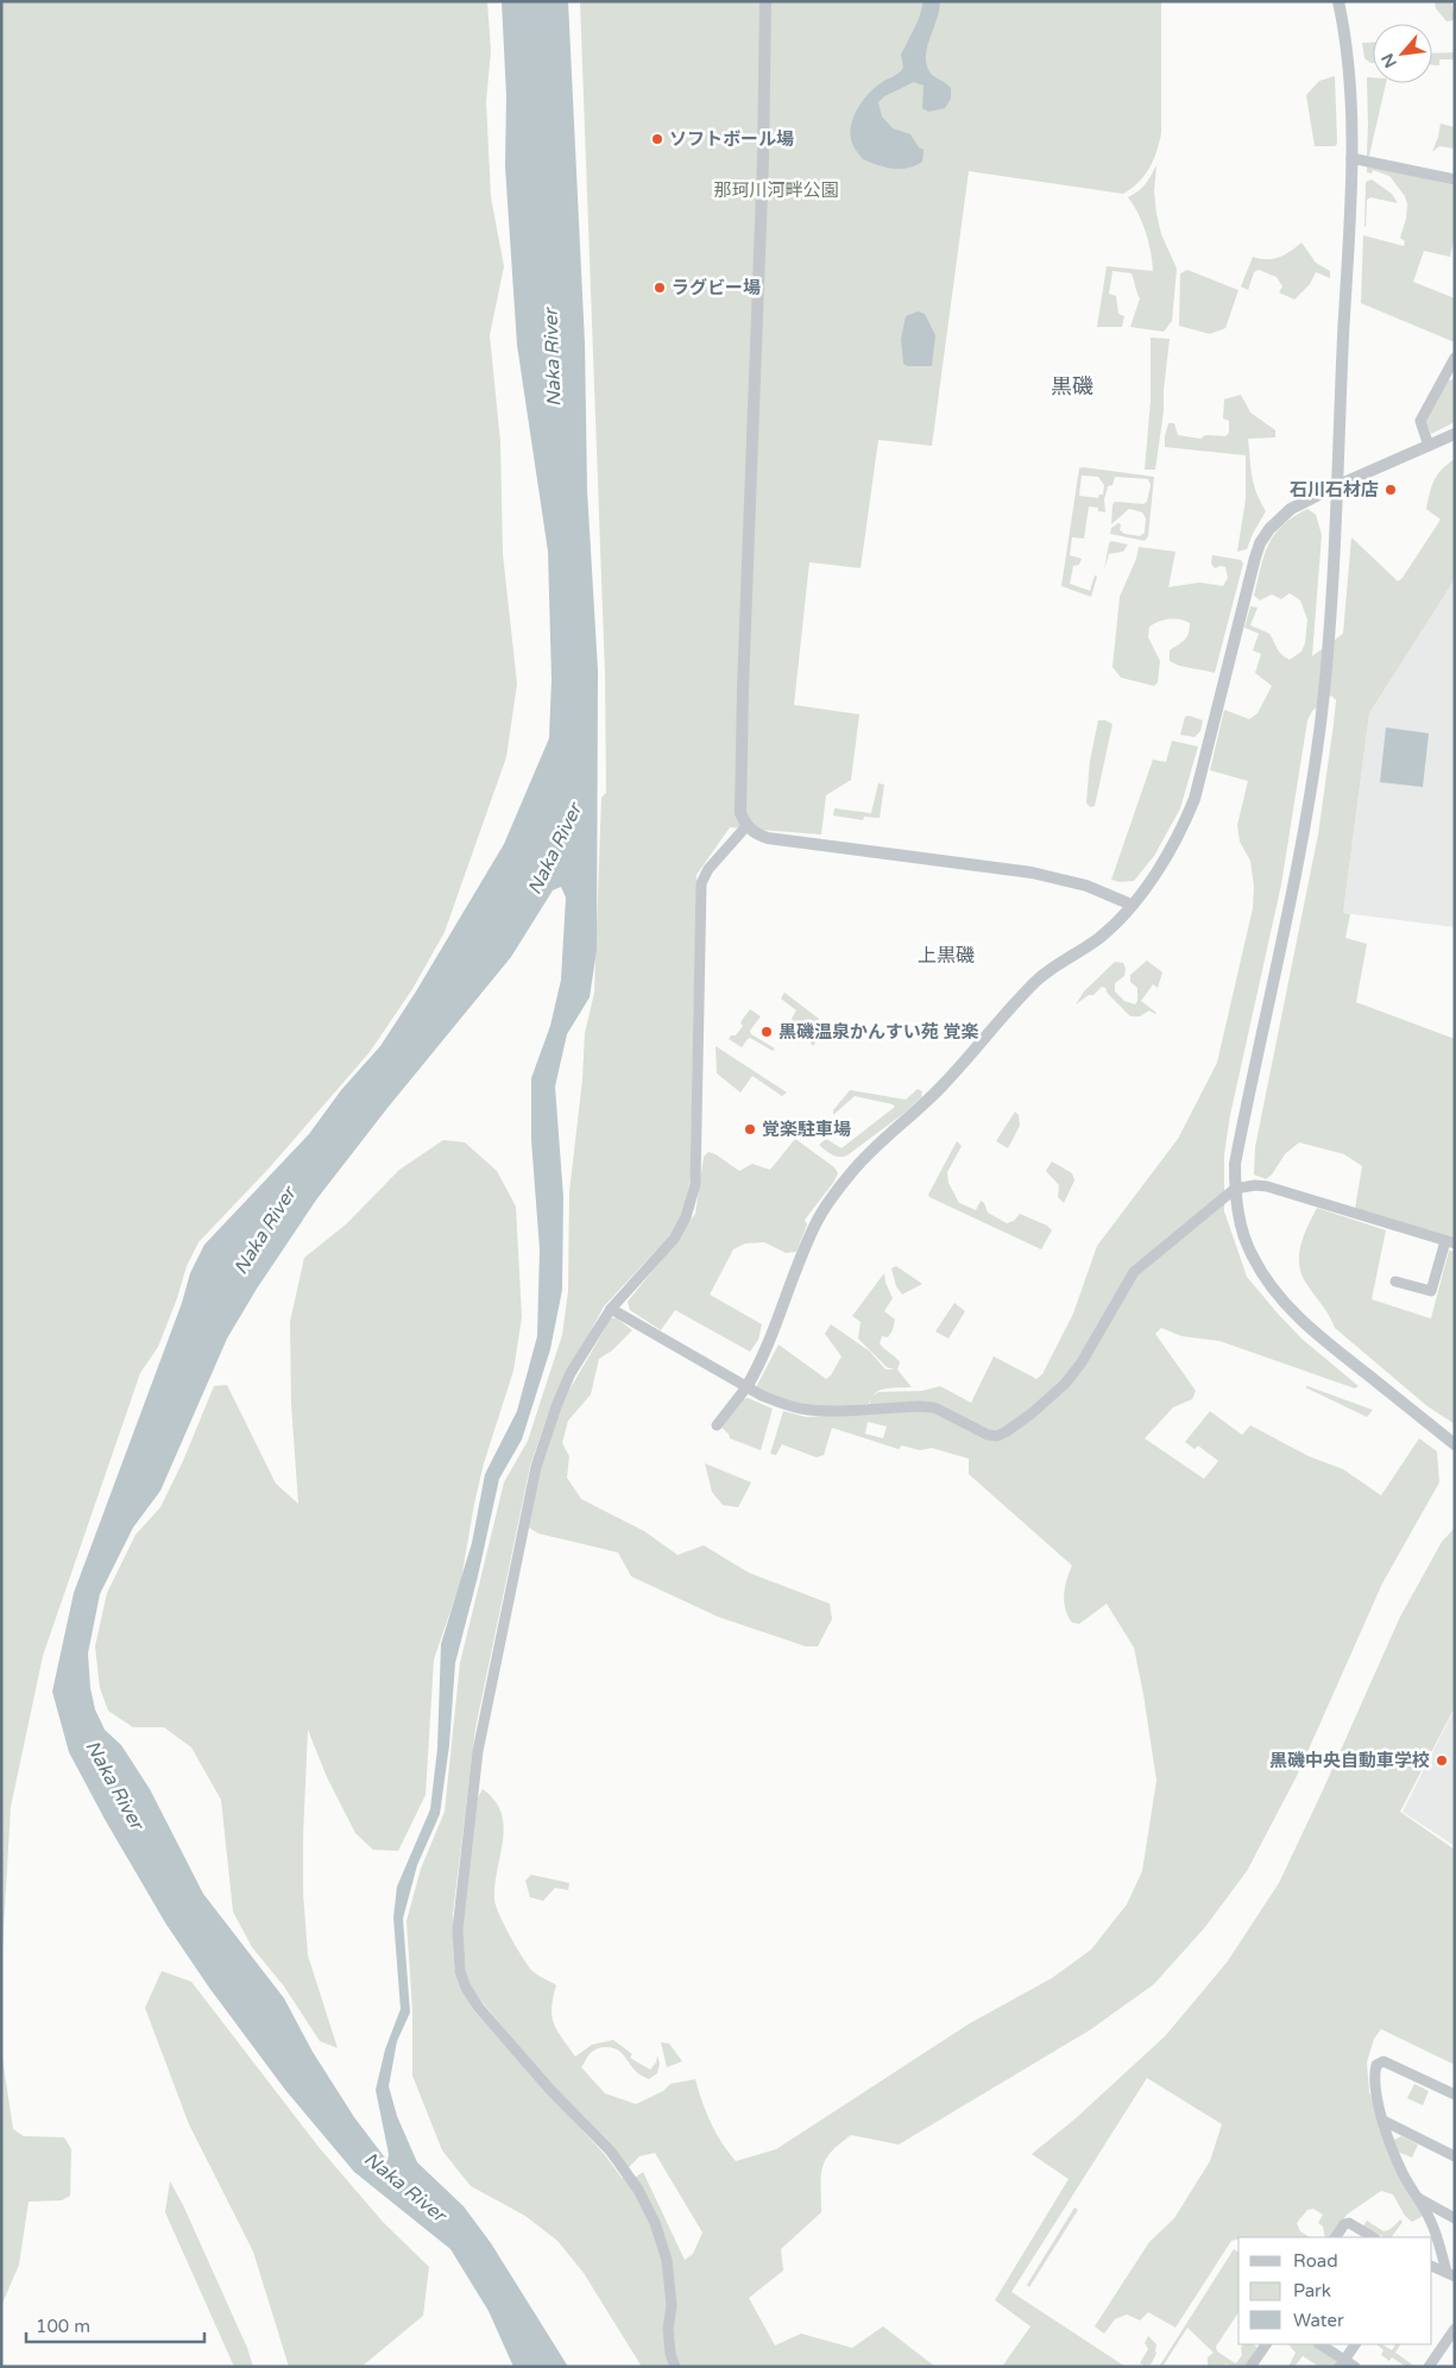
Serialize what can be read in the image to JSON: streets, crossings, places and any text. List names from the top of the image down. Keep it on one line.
{"districts":["黒磯","上黒磯"],"water":["Naka River"],"parks":["那珂川河畔公園"],"places":["ソフトボール場","ラグビー場","石川石材店","黒磯温泉かんすい苑 覚楽","覚楽駐車場","黒磯中央自動車学校"],"legend":["Road","Park","Water"],"scale_bar":"100 m","north":"bottom left"}
